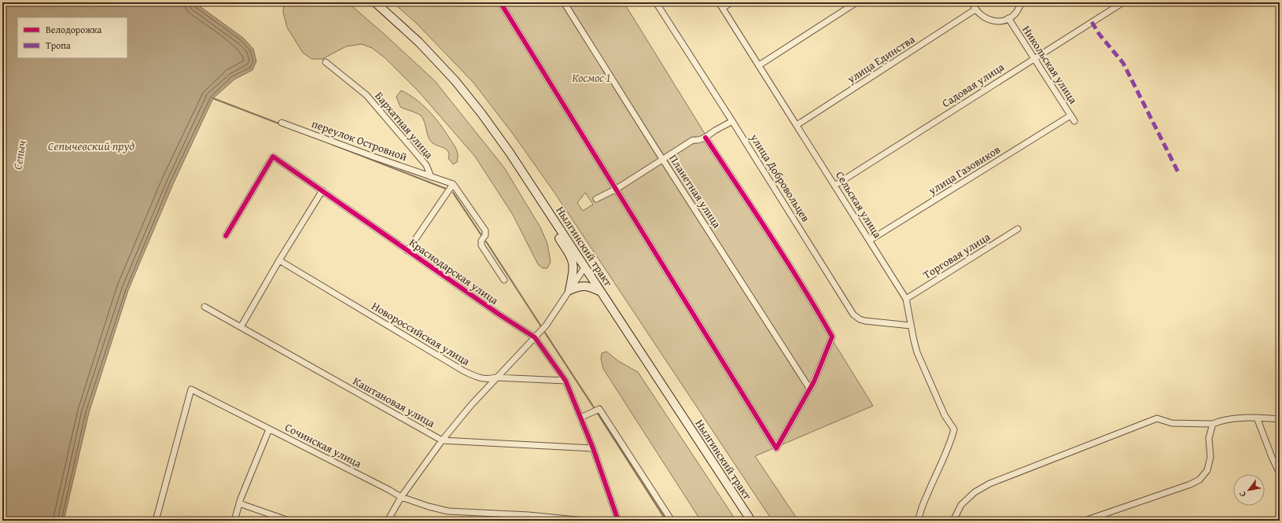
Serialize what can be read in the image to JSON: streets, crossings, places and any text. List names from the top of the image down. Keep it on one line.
{"streets":{"main road":["Нылгинский тракт"],"street":["улица Единства","Никольская улица","Садовая улица","Бархатная улица","переулок Островной","улица Газовиков","улица Добровольцев","Планетная улица","Сельская улица","Торговая улица","Краснодарская улица","Новороссийская улица","Каштановая улица","Сочинская улица"]},"crossings":[["улица Единства","Сельская улица"],["Никольская улица","Садовая улица"],["Никольская улица","улица Газовиков"],["Садовая улица","Сельская улица"],["Бархатная улица","переулок Островной"],["улица Газовиков","Сельская улица"],["улица Добровольцев","Сельская улица"],["Сельская улица","Торговая улица"],["Краснодарская улица","Новороссийская улица"],["Краснодарская улица","Каштановая улица"]],"water":["Сепычевский пруд","Сепыч"],"parks":["Космос 1"],"legend":["Велодорожка","Тропа"],"north":"bottom left"}
